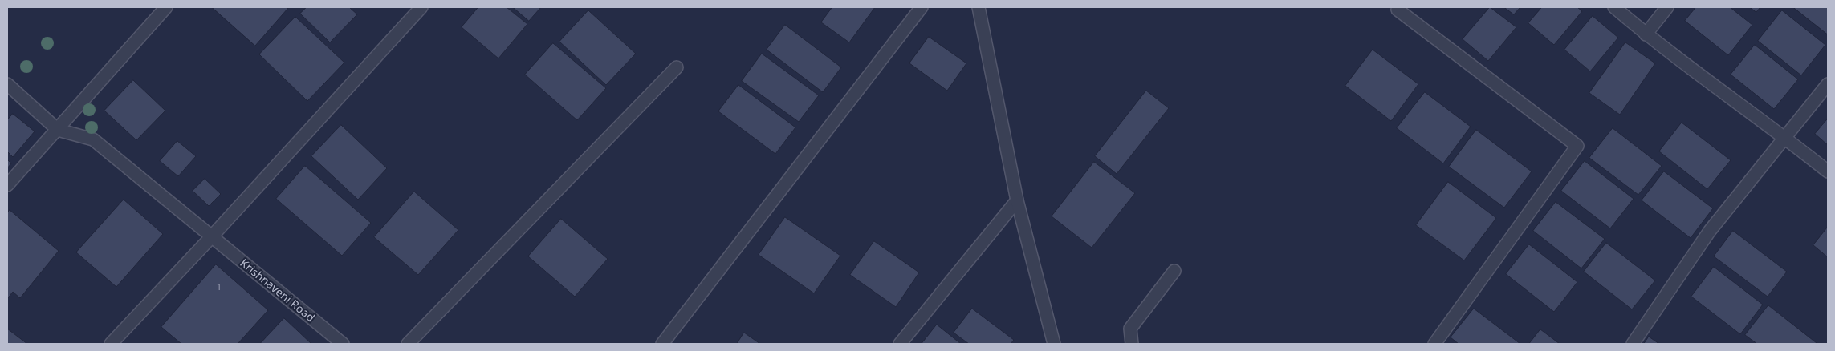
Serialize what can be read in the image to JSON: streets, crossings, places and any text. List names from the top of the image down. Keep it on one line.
{"streets":{"street":["Krishnaveni Road"]},"house_numbers":["1"]}
